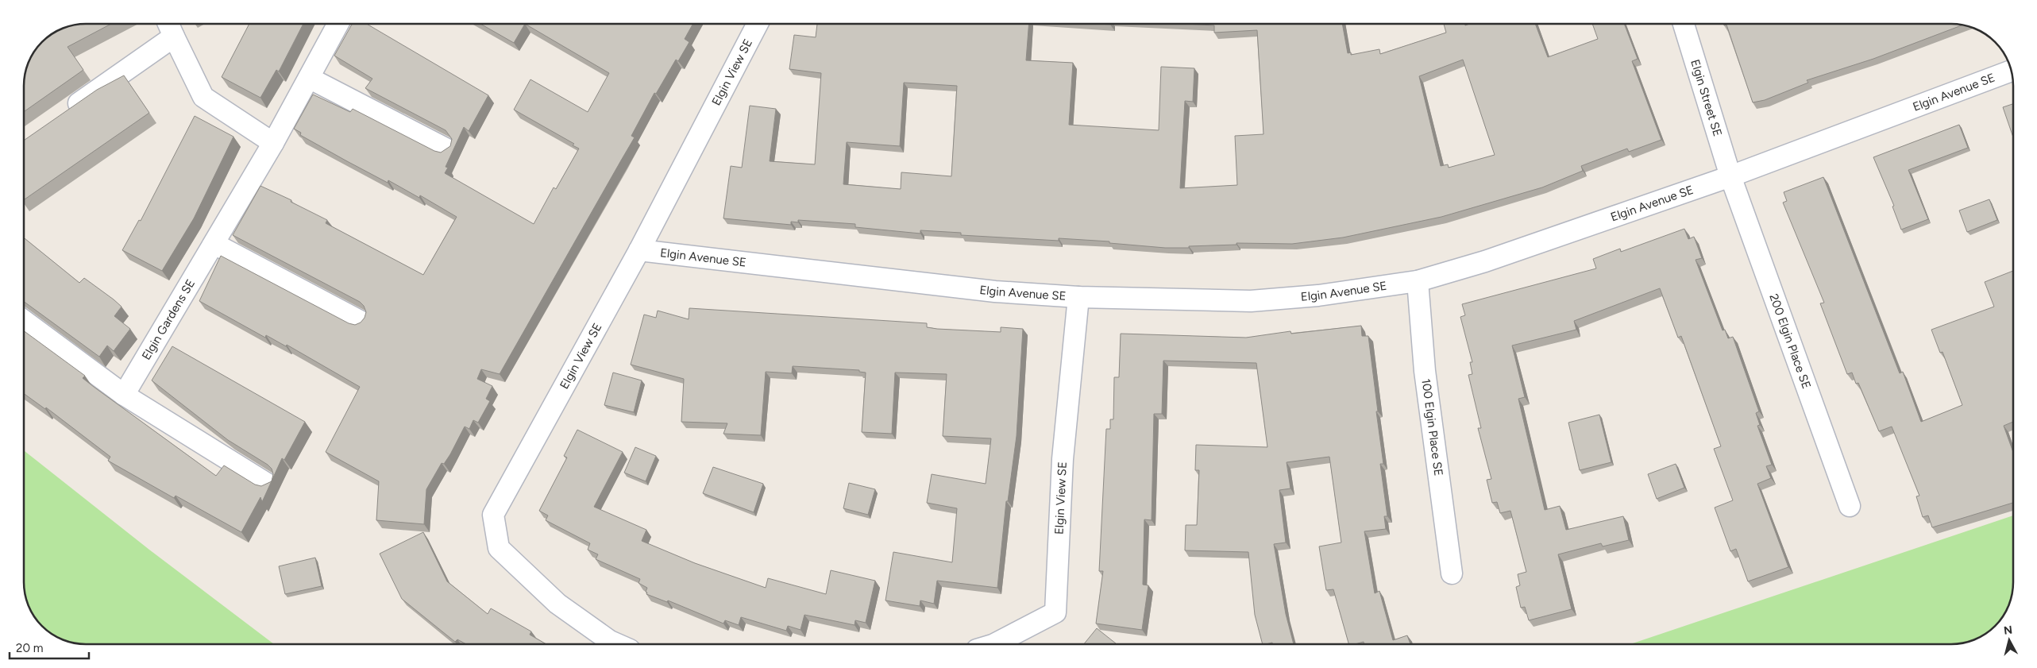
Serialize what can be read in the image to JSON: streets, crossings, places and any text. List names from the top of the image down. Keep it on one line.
{"streets":{"street":["Elgin View SE","Elgin Avenue SE","Elgin Street SE","Elgin Gardens SE","200 Elgin Place SE","100 Elgin Place SE"]},"crossings":[["Elgin View SE","Elgin Avenue SE"],["Elgin Avenue SE","Elgin Street SE"],["Elgin Avenue SE","200 Elgin Place SE"],["Elgin Avenue SE","100 Elgin Place SE"],["Elgin Street SE","200 Elgin Place SE"]],"scale_bar":"20 m","north":"top"}
